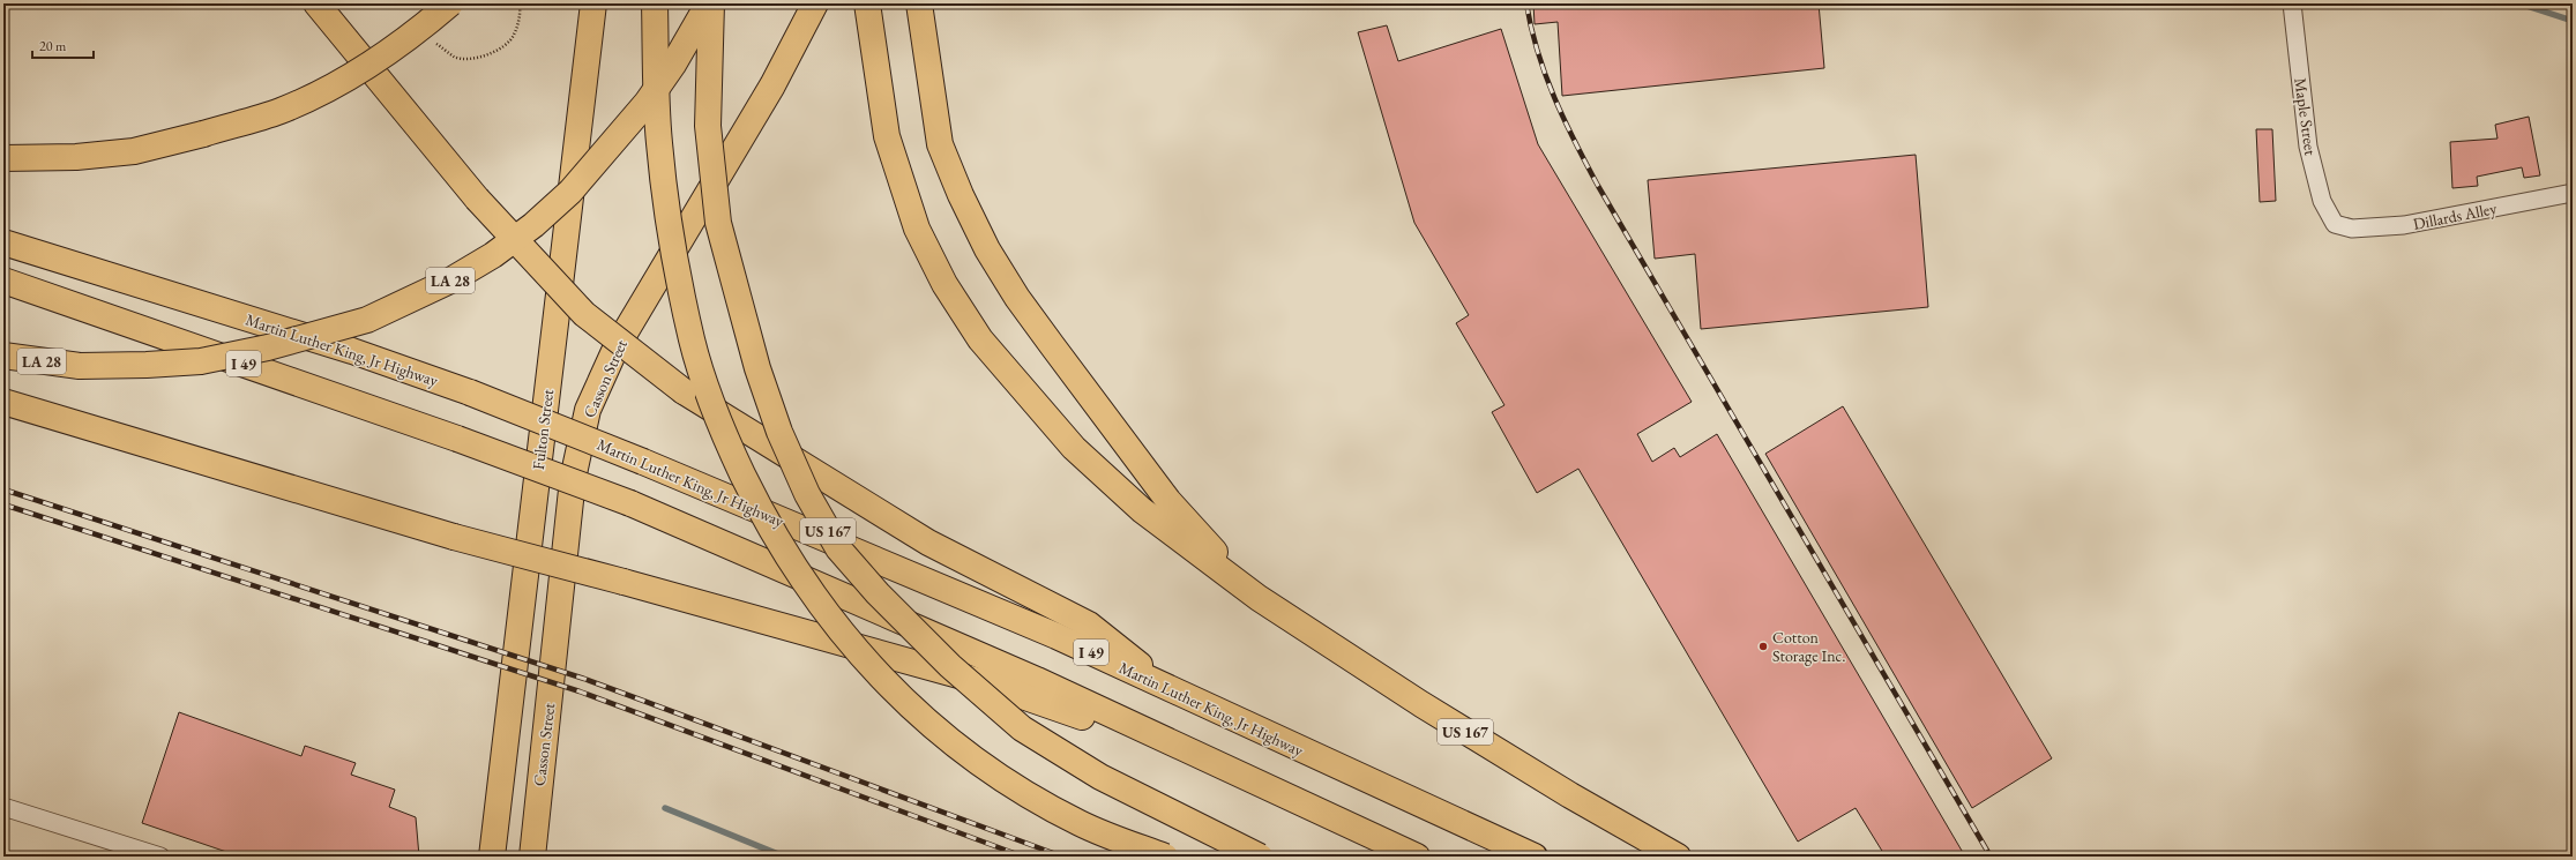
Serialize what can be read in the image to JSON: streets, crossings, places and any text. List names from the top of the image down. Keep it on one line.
{"streets":{"main road":["LA 28","Martin Luther King, Jr Highway","I 49","Casson Street","Fulton Street","US 167"],"street":["Maple Street","Dillards Alley"]},"crossings":[["Maple Street","Dillards Alley"],["LA 28","US 167"]],"places":["Cotton Storage Inc."],"scale_bar":"20 m"}
